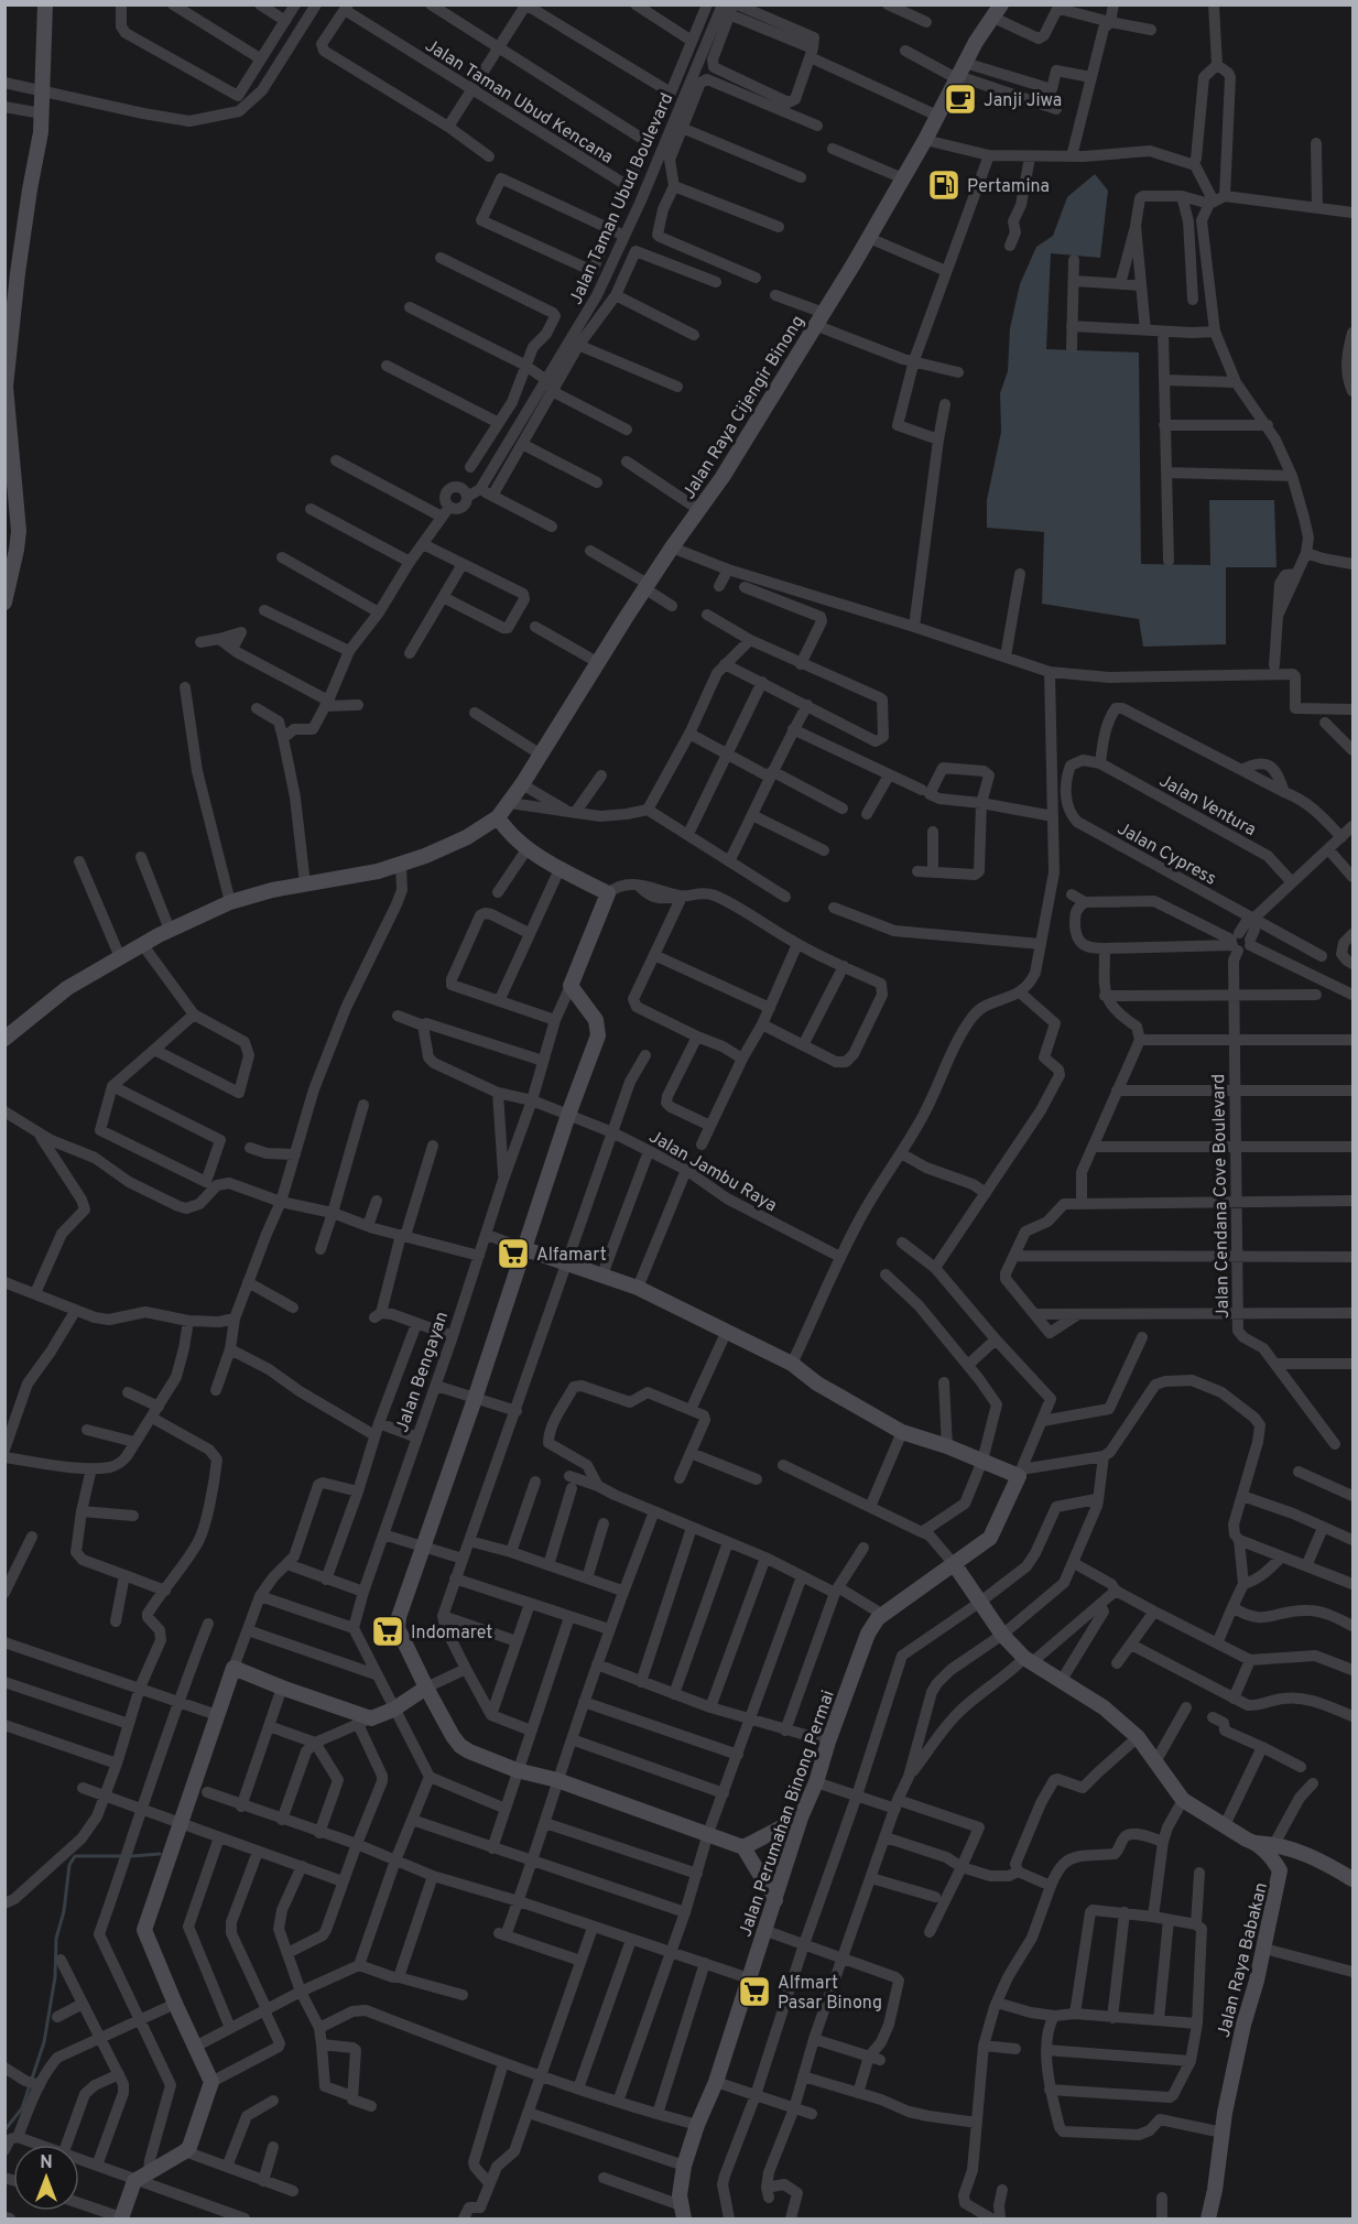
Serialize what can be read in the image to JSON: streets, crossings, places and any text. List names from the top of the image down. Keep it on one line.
{"streets":{"street":["Jalan Taman Ubud Kencana","Jalan Taman Ubud Boulevard","Jalan Raya Cijengir Binong","Jalan Ventura","Jalan Cypress","Jalan Jambu Raya","Jalan Cendana Cove Boulevard","Jalan Bengayan","Jalan Perumahan Binong Permai","Jalan Raya Babakan"]},"crossings":[["Jalan Ventura","Jalan Cypress"],["Jalan Jambu Raya","Jalan Bengayan"],["Jalan Perumahan Binong Permai","Jalan Raya Babakan"]],"places":{"cafe":["Janji Jiwa"],"fuel station":["Pertamina"],"supermarket":["Alfamart","Indomaret","Alfmart Pasar Binong"]},"north":"top"}
